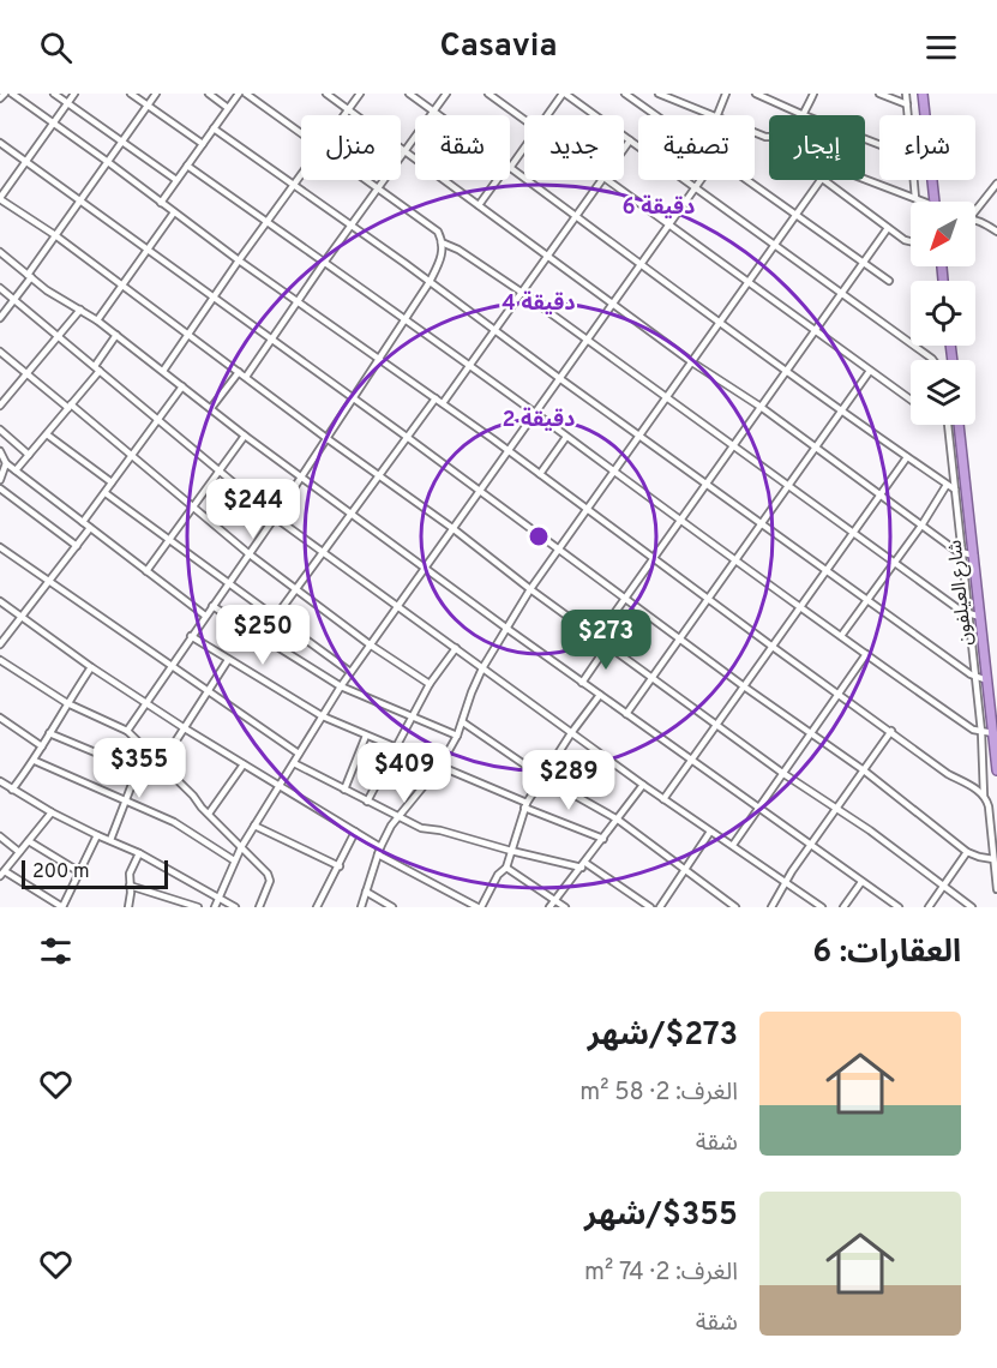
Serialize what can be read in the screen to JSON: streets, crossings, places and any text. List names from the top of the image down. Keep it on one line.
{"streets":{"highway":["شارع العيلفون"]},"scale_bar":"200 m","north":"bottom left","page":{"header":"Casavia","chip":["شراء","إيجار","تصفية","جديد","شقة","منزل"],"price":["$244","$250","$273","$355","$409","$289"],"scale":"200 m","heading":"العقارات: 6","list":[{"name":"$273/شهر","note":"الغرف: 2 · 58 m² · شقة"},{"name":"$355/شهر","note":"الغرف: 2 · 74 m² · شقة"}]},"rings":["6 دقيقة","4 دقيقة","2 دقيقة"]}
